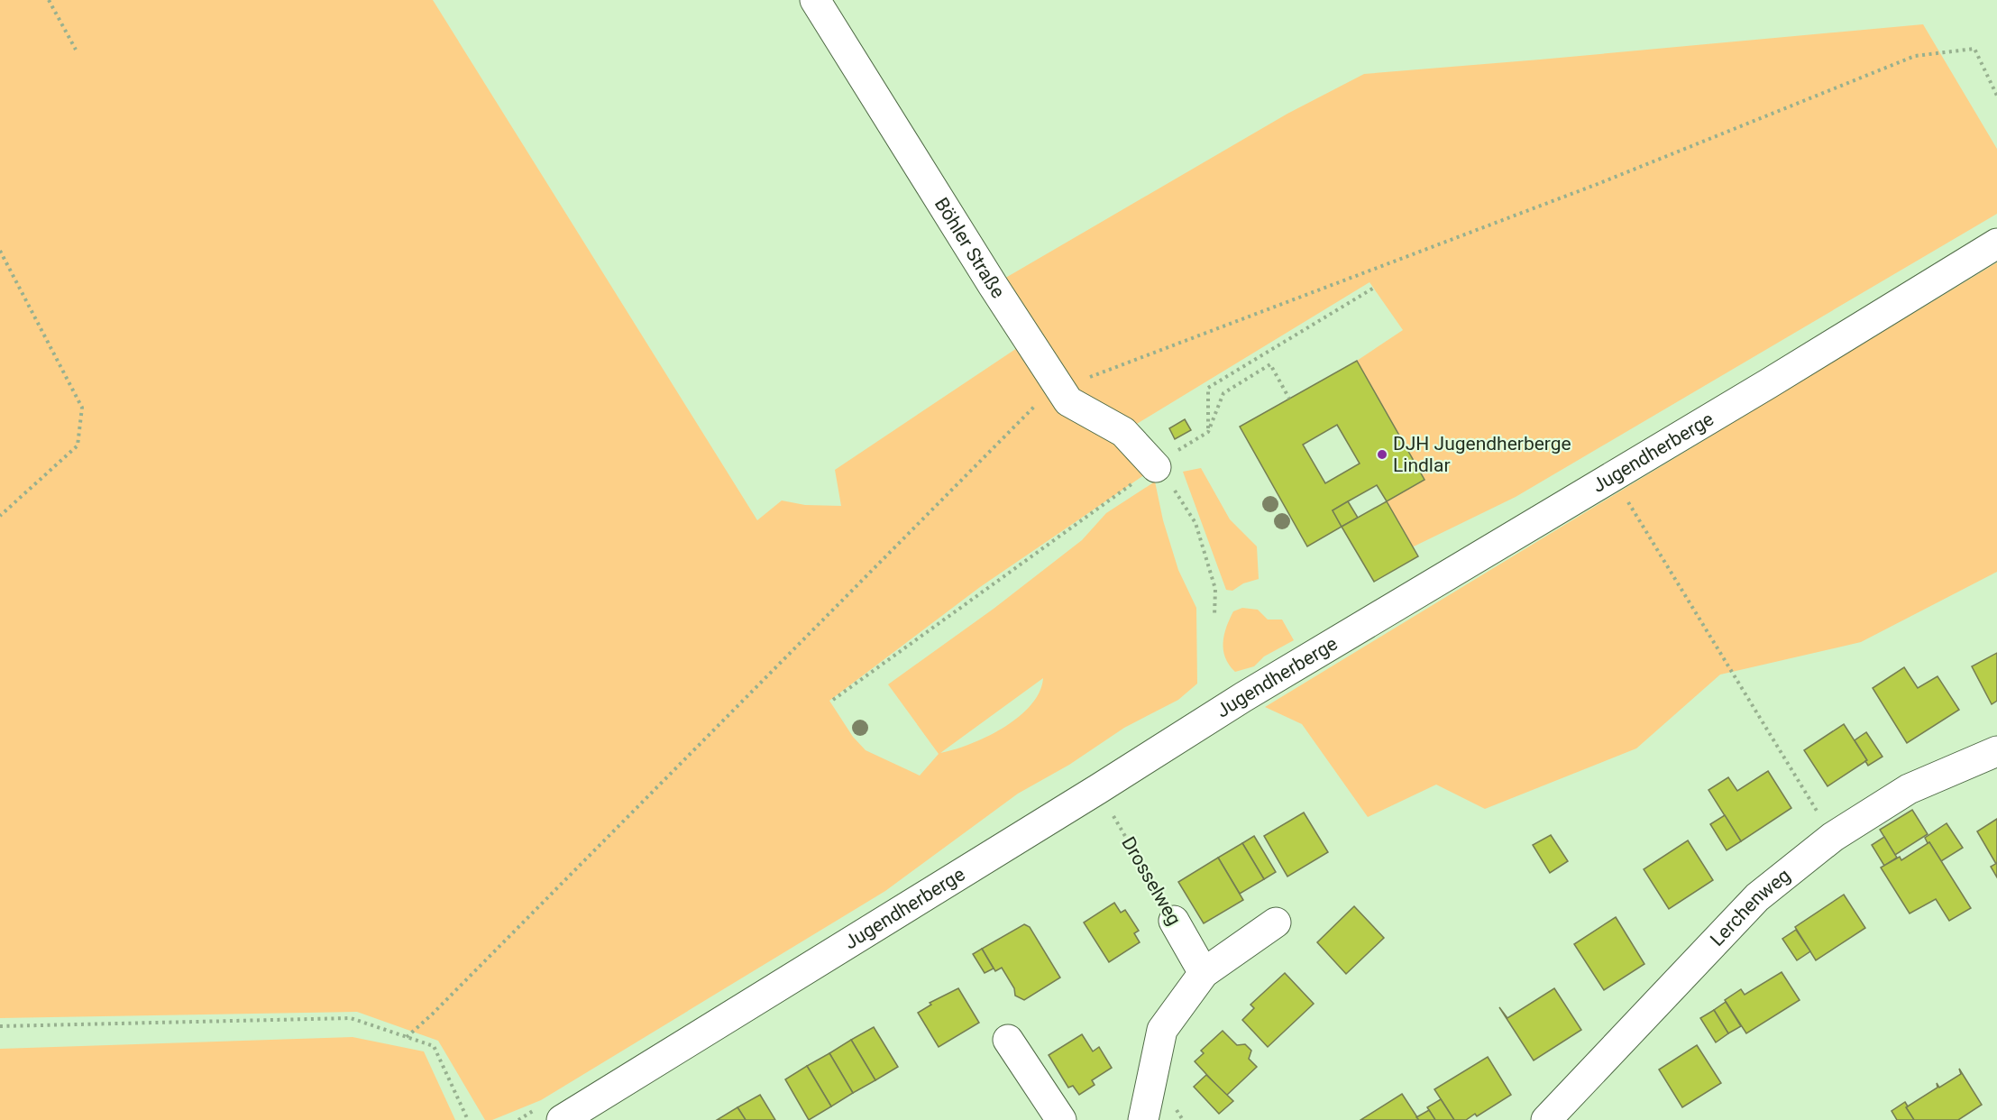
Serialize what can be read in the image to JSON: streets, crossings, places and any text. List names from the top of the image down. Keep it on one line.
{"streets":{"street":["Böhler Straße","Jugendherberge","Drosselweg","Lerchenweg"]},"crossings":[["Jugendherberge","Drosselweg"]],"places":["DJH Jugendherberge Lindlar"]}
